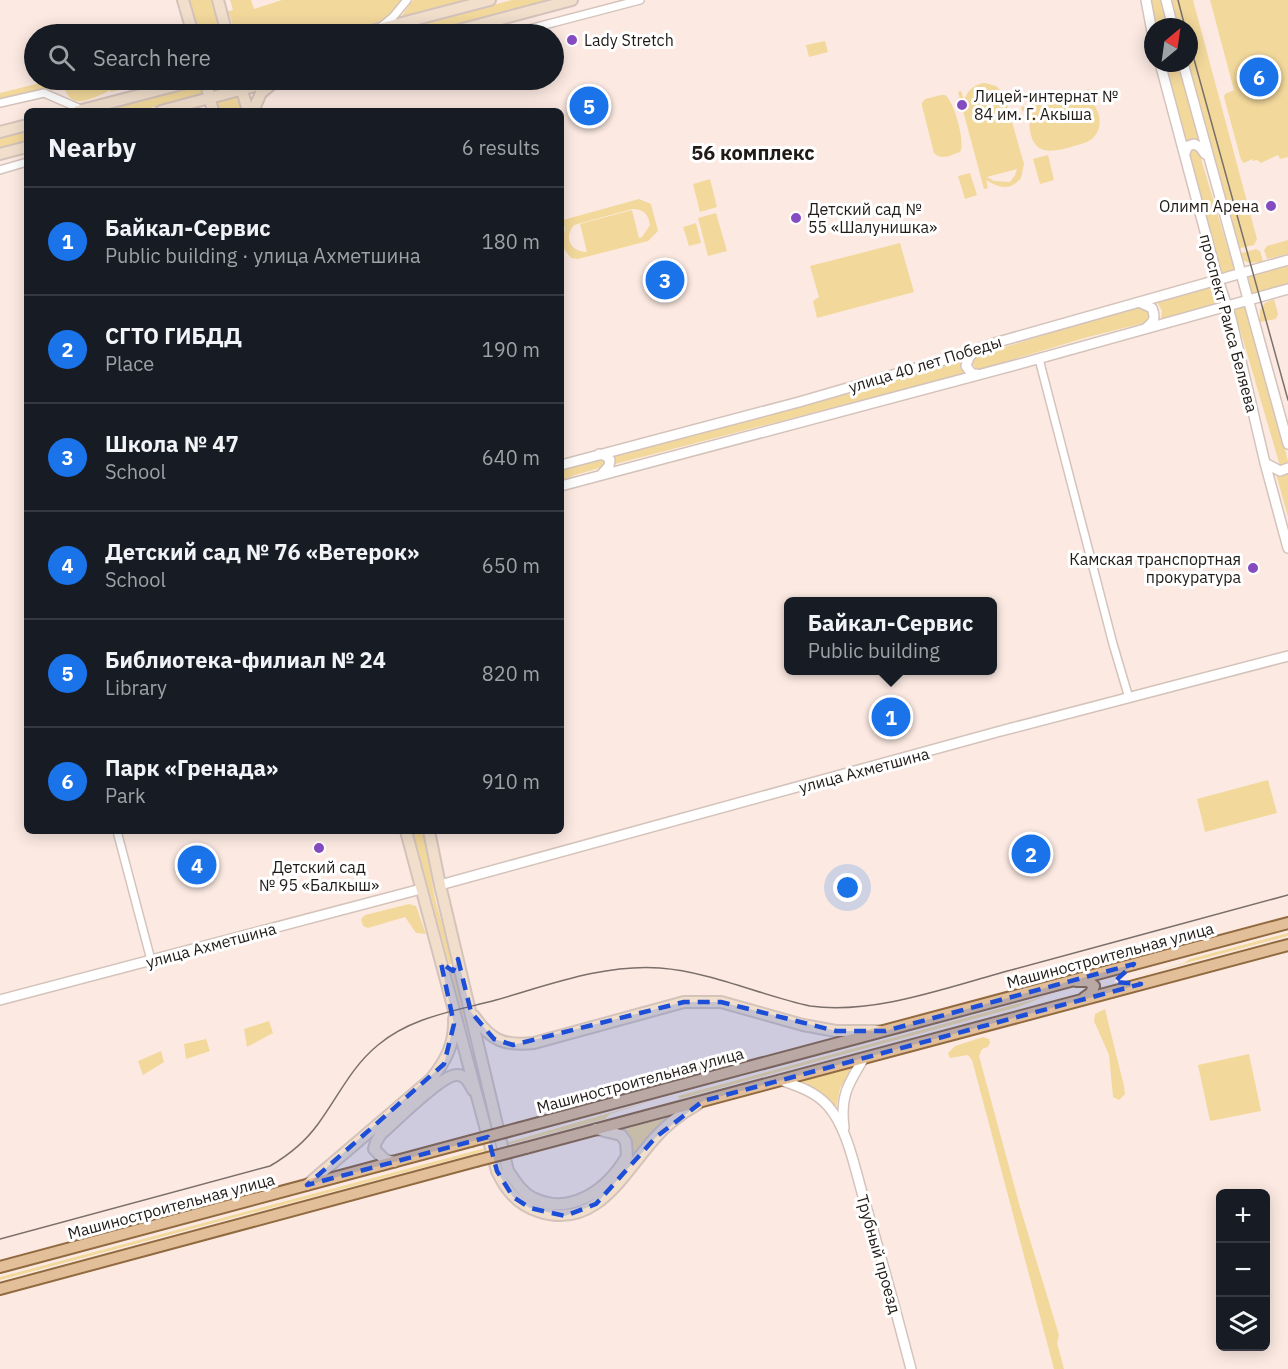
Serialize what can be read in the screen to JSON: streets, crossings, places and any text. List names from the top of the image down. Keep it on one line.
{"streets":{"main road":["Машиностроительная улица"],"street":["проспект Раиса Беляева","улица 40 лет Победы","улица Ахметшина","Трубный проезд"]},"crossings":[["проспект Раиса Беляева","улица 40 лет Победы"]],"districts":["56 комплекс"],"places":["Lady Stretch","Лицей-интернат № 84 им. Г. Акыша","Олимп Арена","Детский сад № 55 «Шалунишка»","Камская транспортная прокуратура","Детский сад № 95 «Балкыш»"],"north":"top right","page":{"search":"Search here","pins":["6","5","3","1","2","4"],"heading":["Nearby","6 results"],"list":[{"mark":"1","name":"Байкал-Сервис","note":"Public building · улица Ахметшина","value":"180 m"},{"mark":"2","name":"СГТО ГИБДД","note":"Place","value":"190 m"},{"mark":"3","name":"Школа № 47","note":"School","value":"640 m"},{"mark":"4","name":"Детский сад № 76 «Ветерок»","note":"School","value":"650 m"},{"mark":"5","name":"Библиотека-филиал № 24","note":"Library","value":"820 m"},{"mark":"6","name":"Парк «Гренада»","note":"Park","value":"910 m"}],"popup":["Байкал-Сервис","Public building"],"map_buttons":["+","−"]}}
